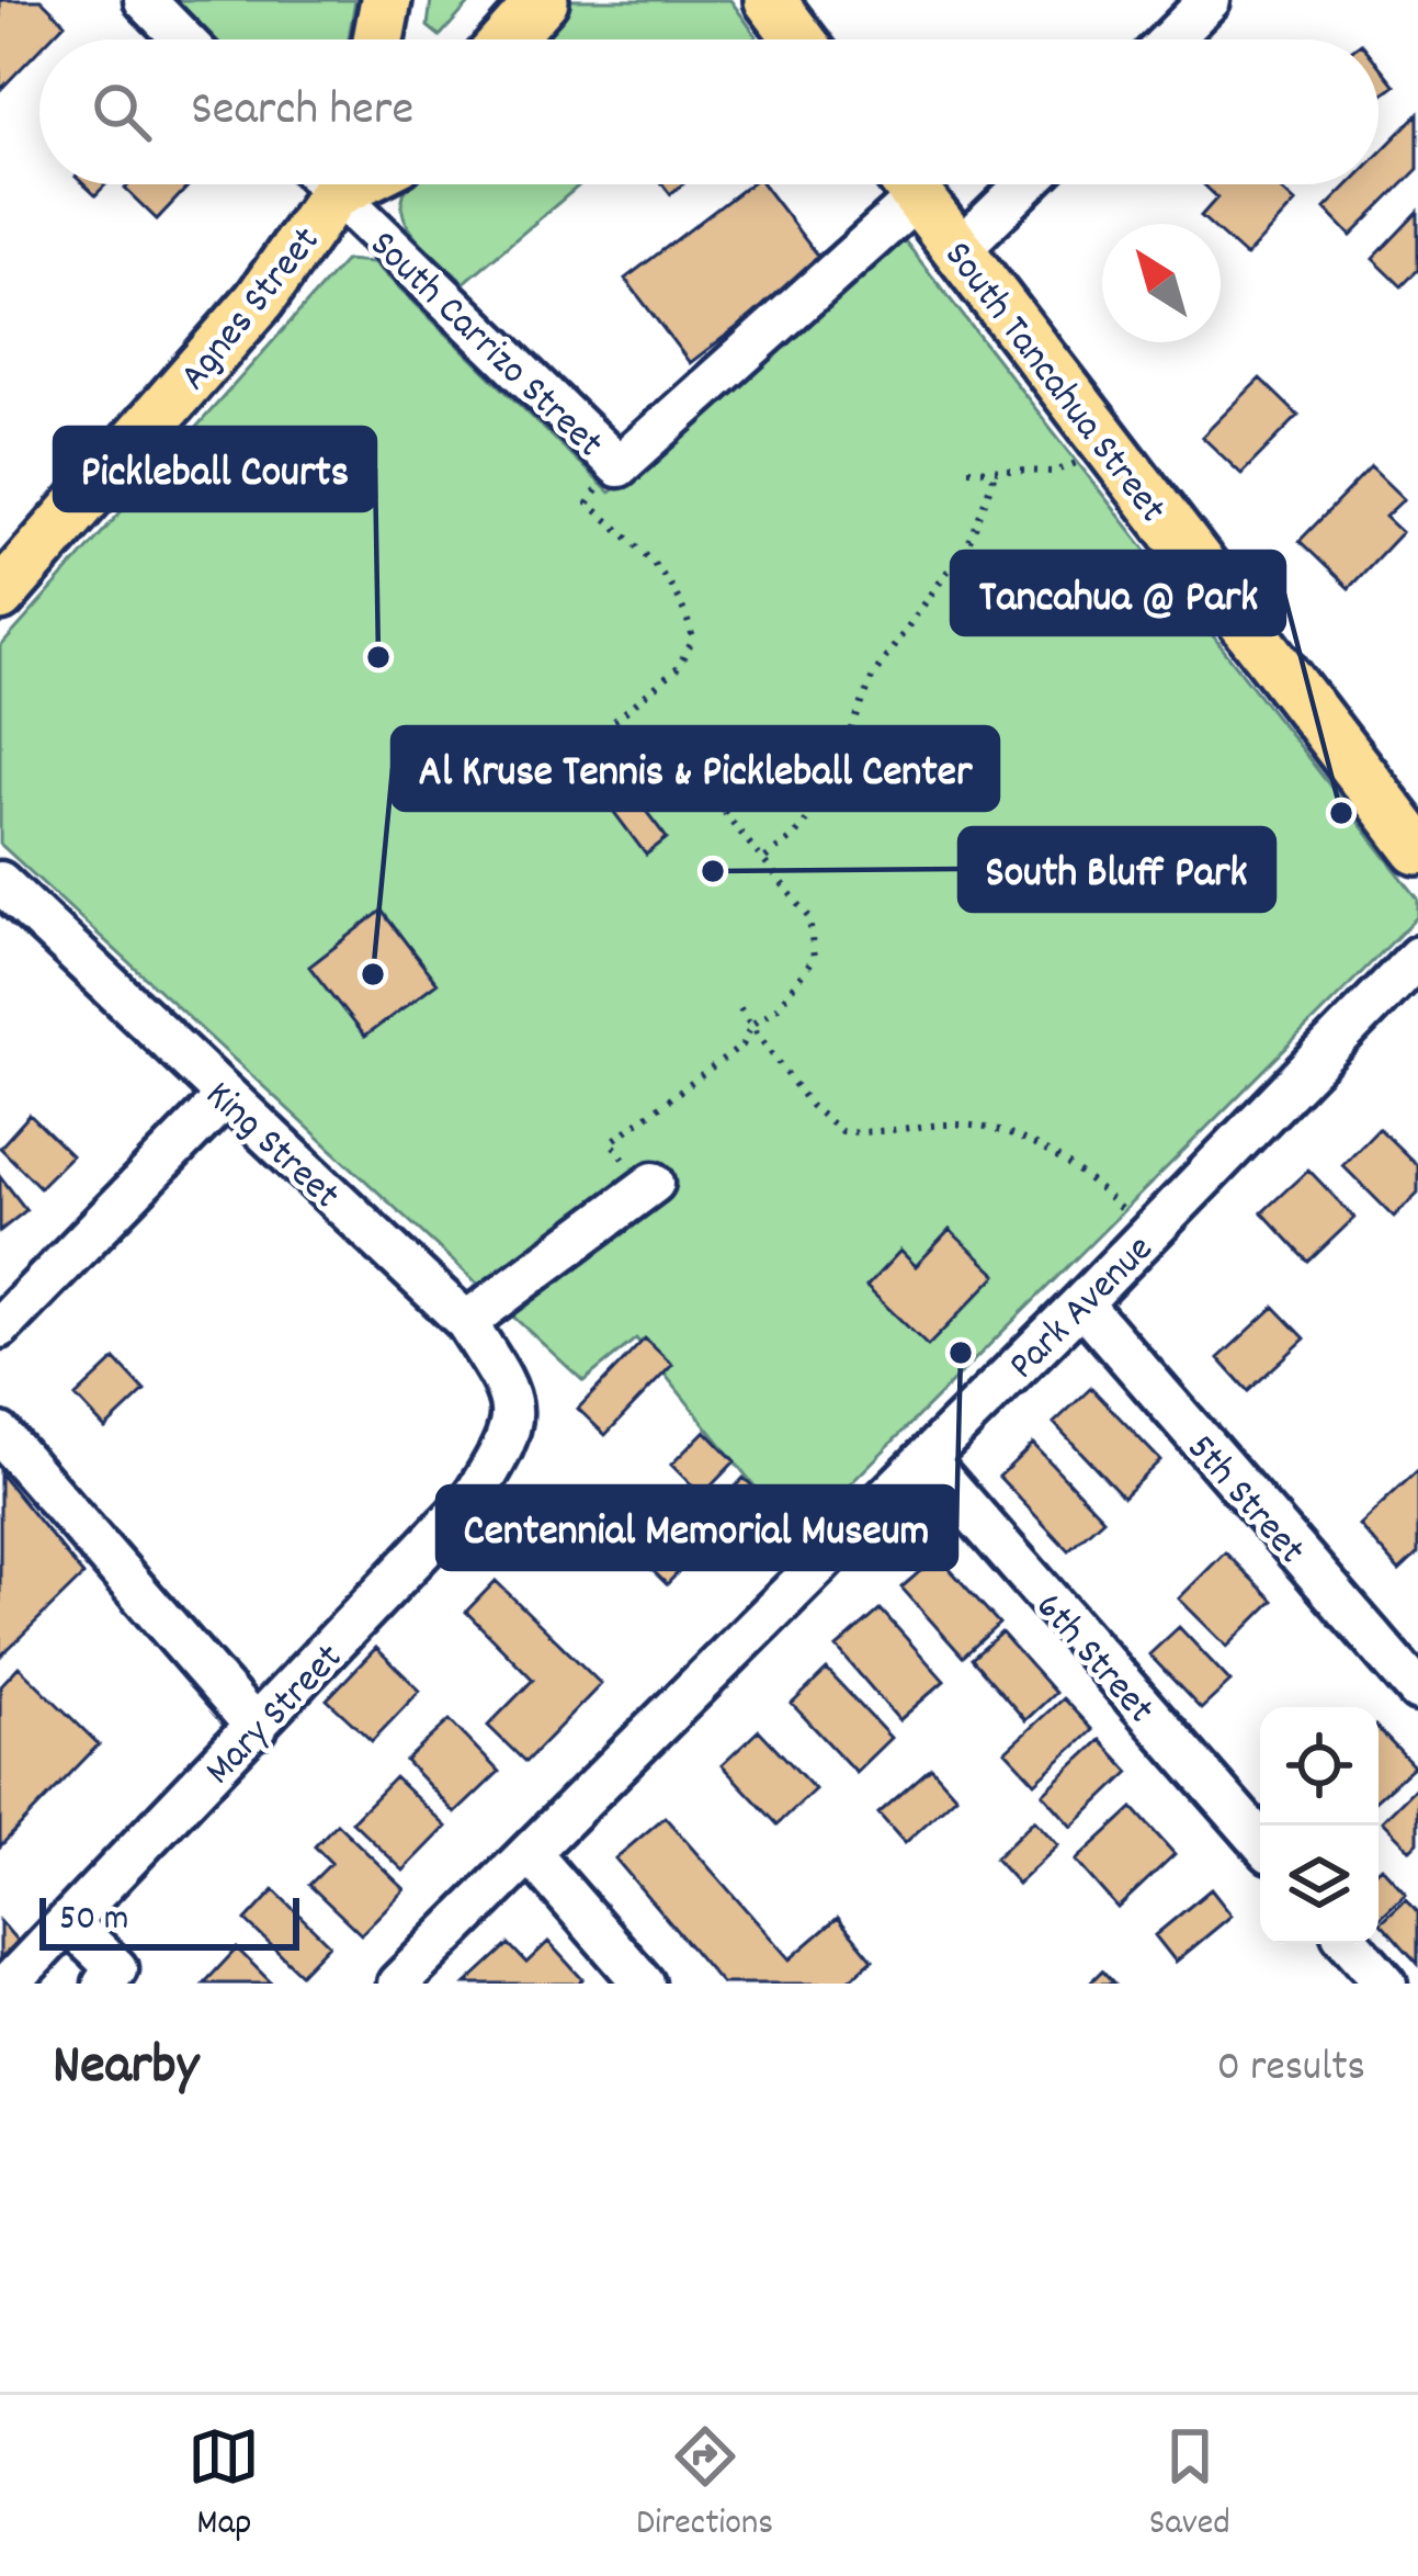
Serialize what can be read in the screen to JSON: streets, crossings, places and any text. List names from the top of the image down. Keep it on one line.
{"streets":{"main road":["Agnes Street","South Tancahua Street"],"street":["South Carrizo Street","King Street","Park Avenue","5th Street","6th Street","Mary Street"]},"crossings":[["King Street","Mary Street"],["Park Avenue","5th Street"],["Park Avenue","6th Street"]],"places":["Pickleball Courts","Tancahua @ Park","South Bluff Park","Al Kruse Tennis & Pickleball Center","Centennial Memorial Museum"],"scale_bar":"50 m","north":"top left","page":{"search":"Search here","scale":"50 m","heading":["Nearby","0 results"],"nav":["Map","Directions","Saved"]}}
